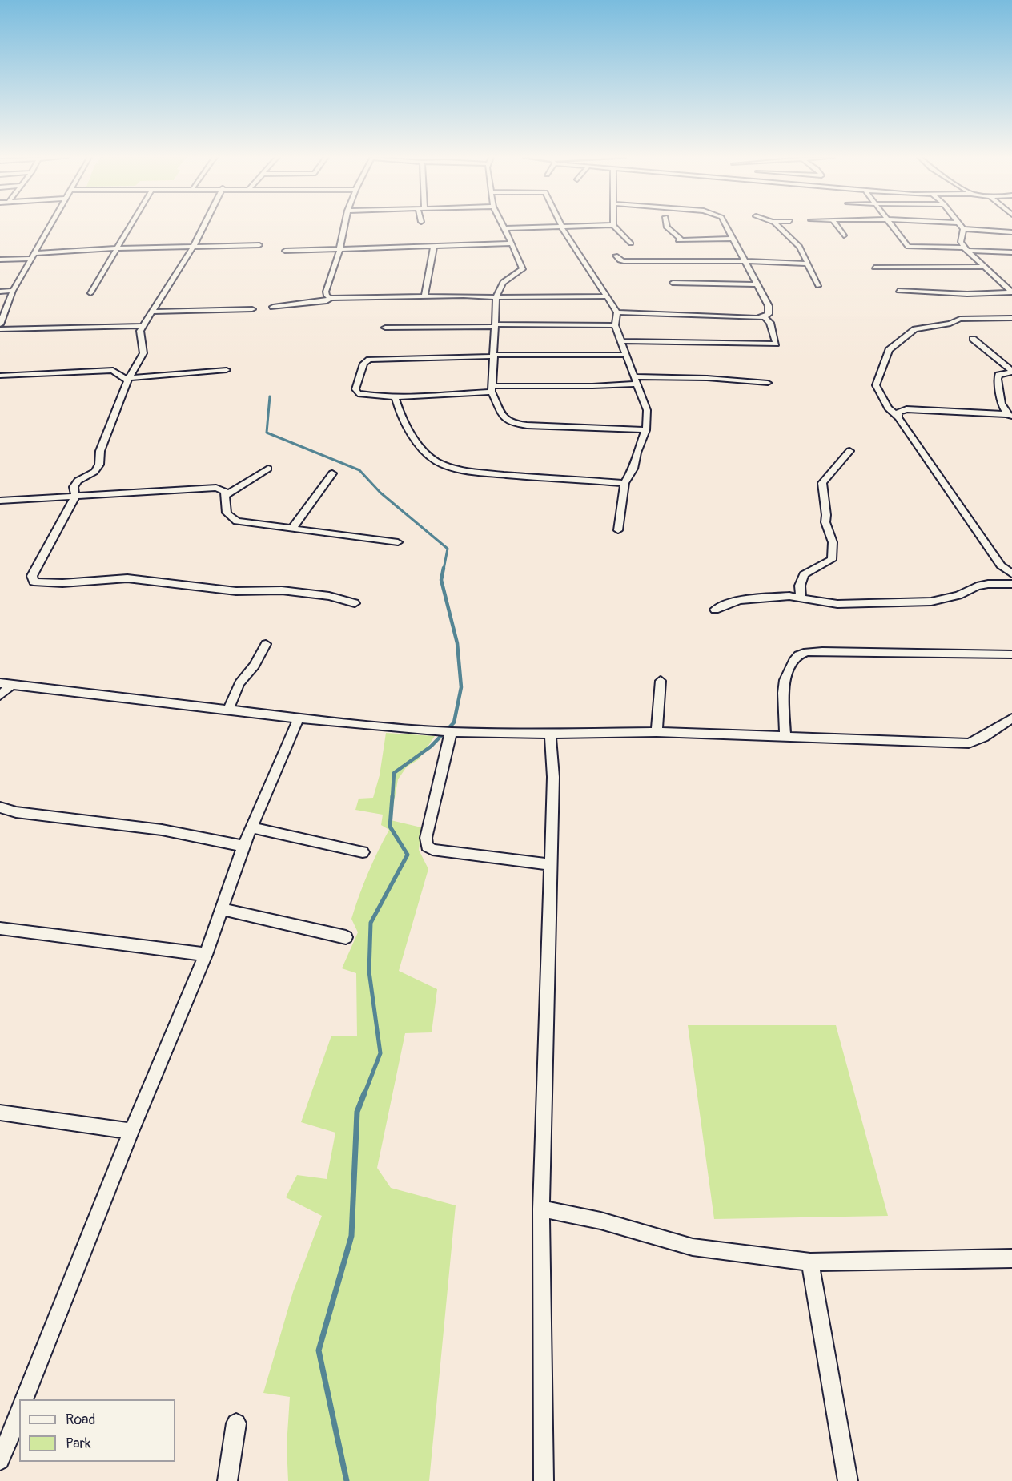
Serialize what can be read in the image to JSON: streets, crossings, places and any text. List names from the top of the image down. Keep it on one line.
{"legend":["Road","Park"]}
